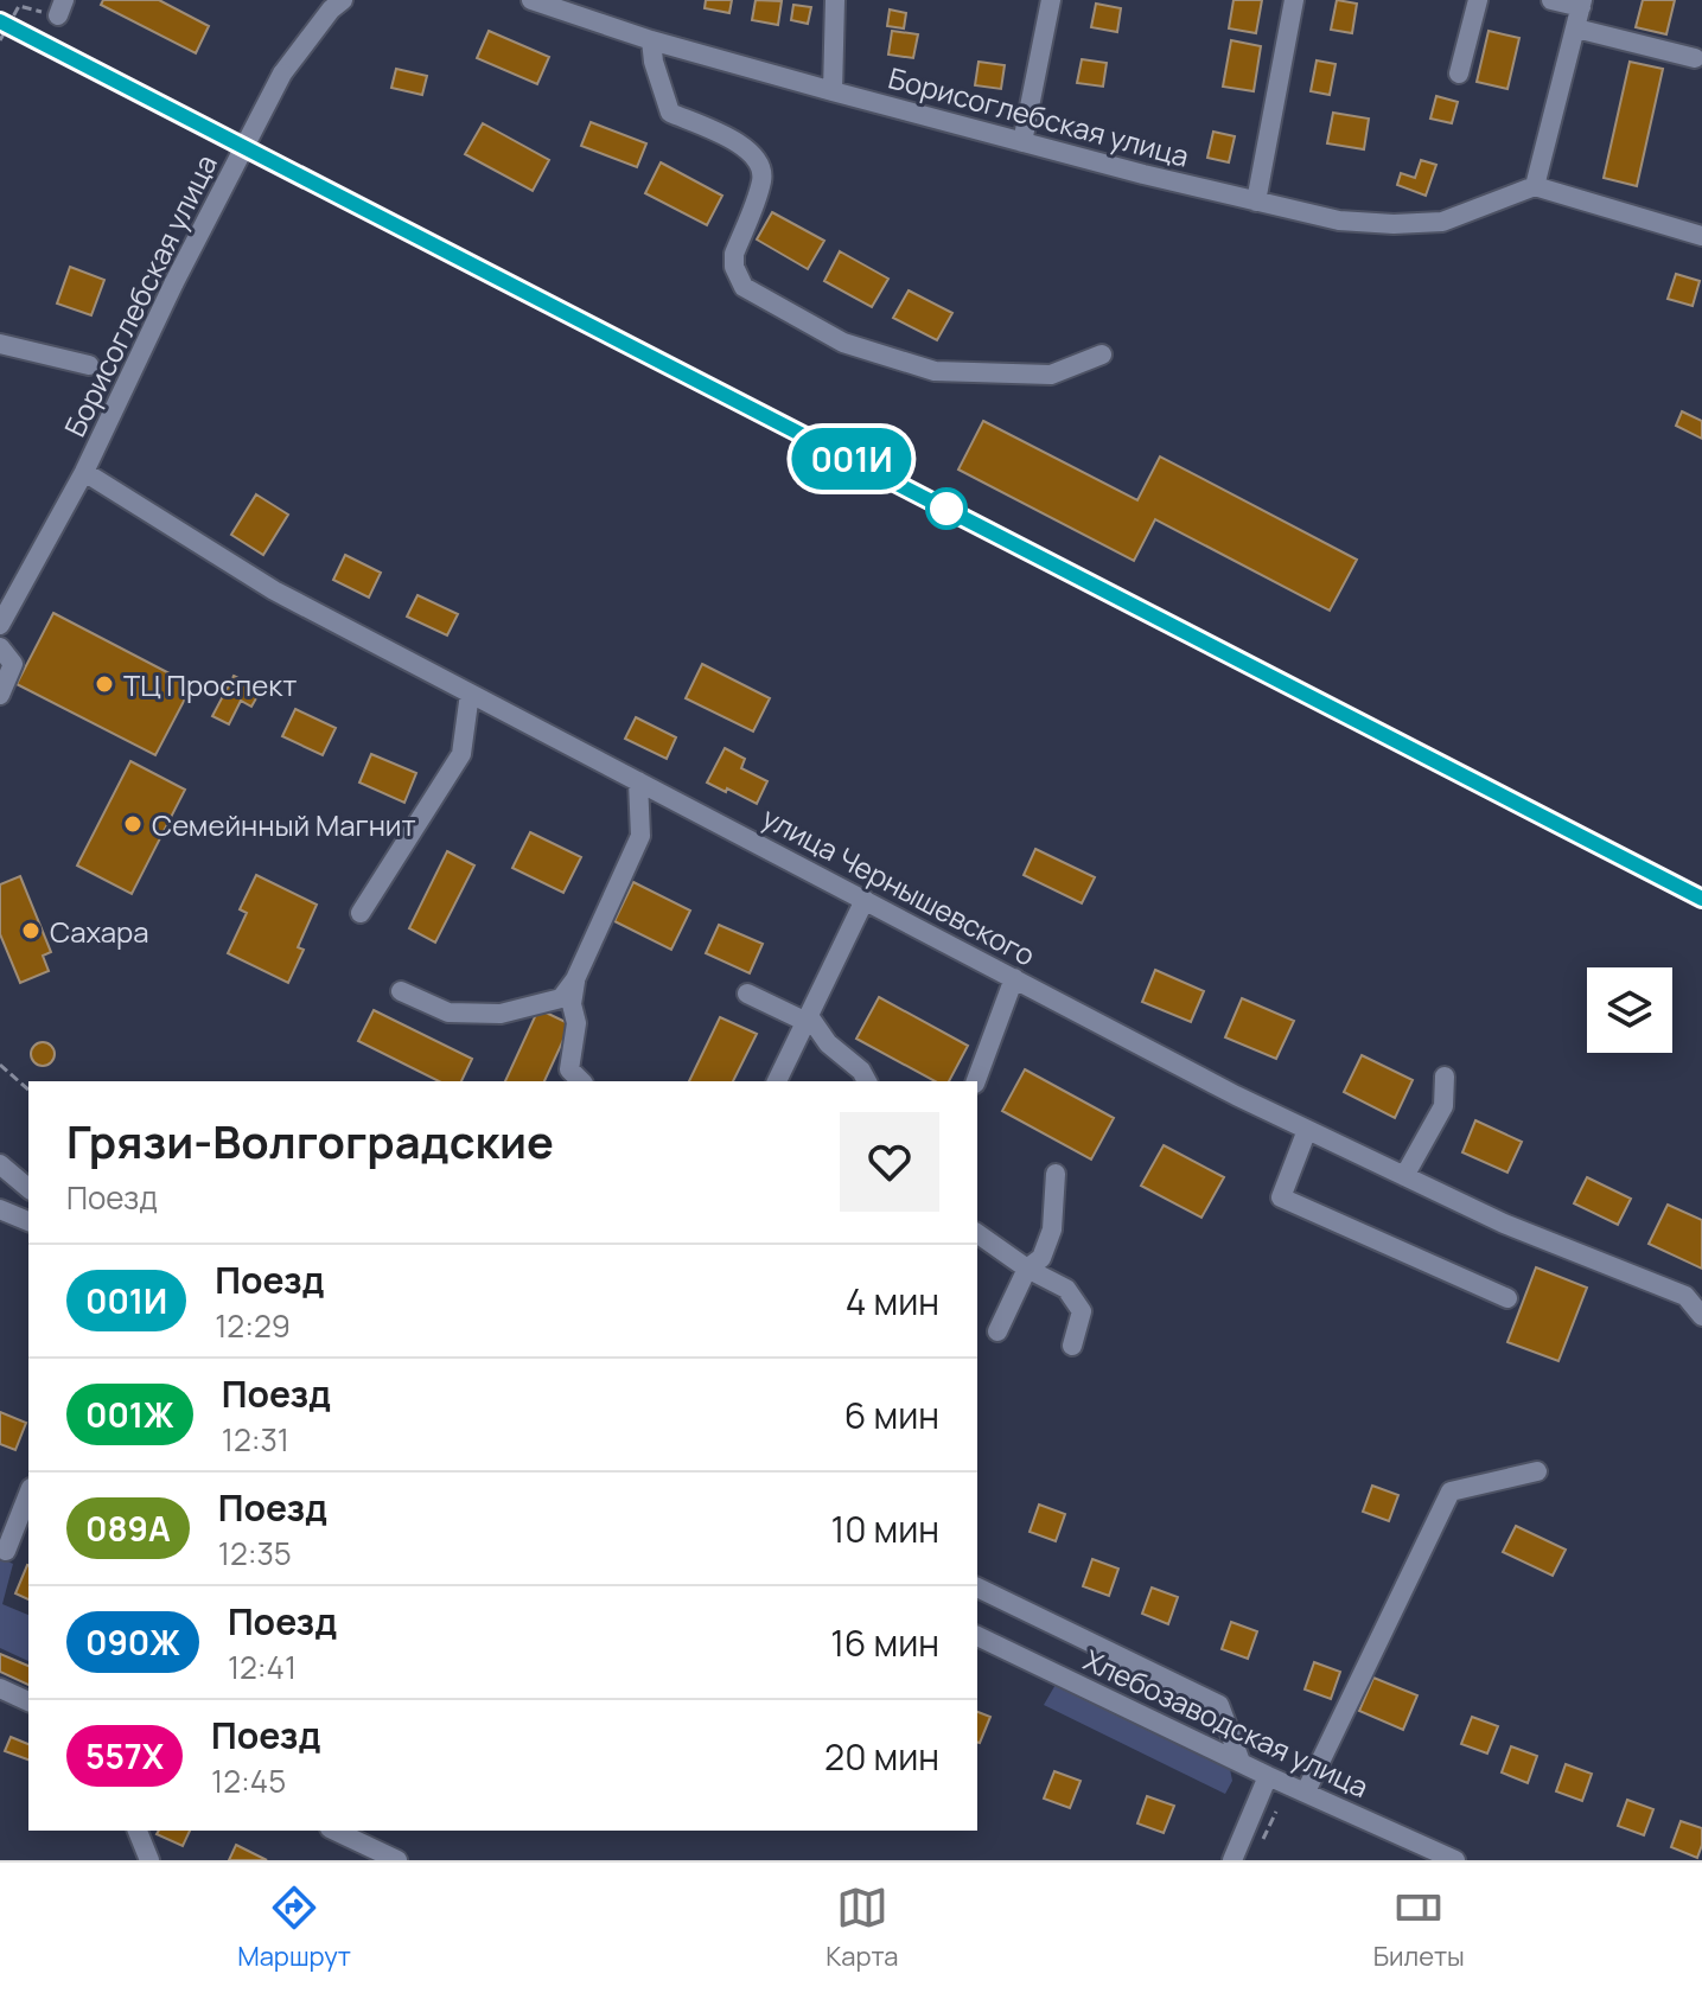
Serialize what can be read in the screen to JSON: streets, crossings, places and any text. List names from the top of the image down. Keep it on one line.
{"streets":{"street":["Борисоглебская улица","улица Чернышевского","Хлебозаводская улица"]},"crossings":[["Борисоглебская улица","улица Чернышевского"]],"places":["ТЦ Проспект","Семейнный Магнит","Сахара"],"page":{"on_map":"001И","heading":["Грязи-Волгоградские","Поезд"],"list":[{"mark":"001И","name":"Поезд","note":"12:29","value":"4 мин"},{"mark":"001Ж","name":"Поезд","note":"12:31","value":"6 мин"},{"mark":"089А","name":"Поезд","note":"12:35","value":"10 мин"},{"mark":"090Ж","name":"Поезд","note":"12:41","value":"16 мин"},{"mark":"557Х","name":"Поезд","note":"12:45","value":"20 мин"}],"tabs":["Маршрут","Карта","Билеты"]}}
